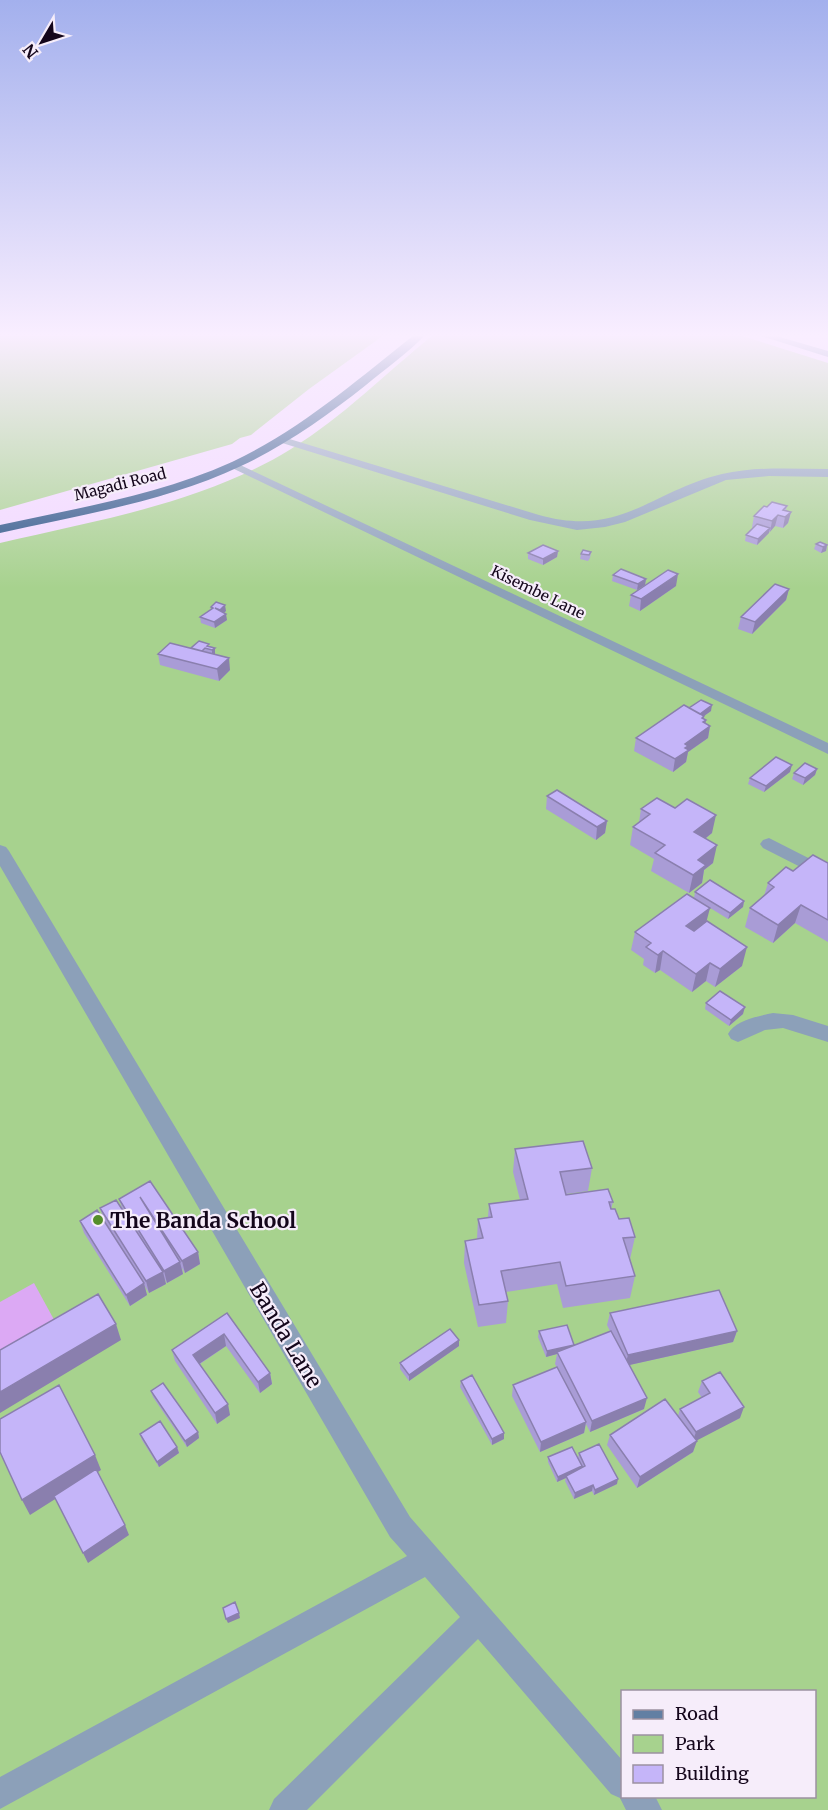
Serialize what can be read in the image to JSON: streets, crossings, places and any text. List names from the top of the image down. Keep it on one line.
{"streets":{"highway":["Magadi Road"],"street":["Kisembe Lane","Banda Lane"]},"crossings":[["Magadi Road","Kisembe Lane"]],"places":["The Banda School"],"legend":["Road","Park","Building"],"north":"bottom left"}
